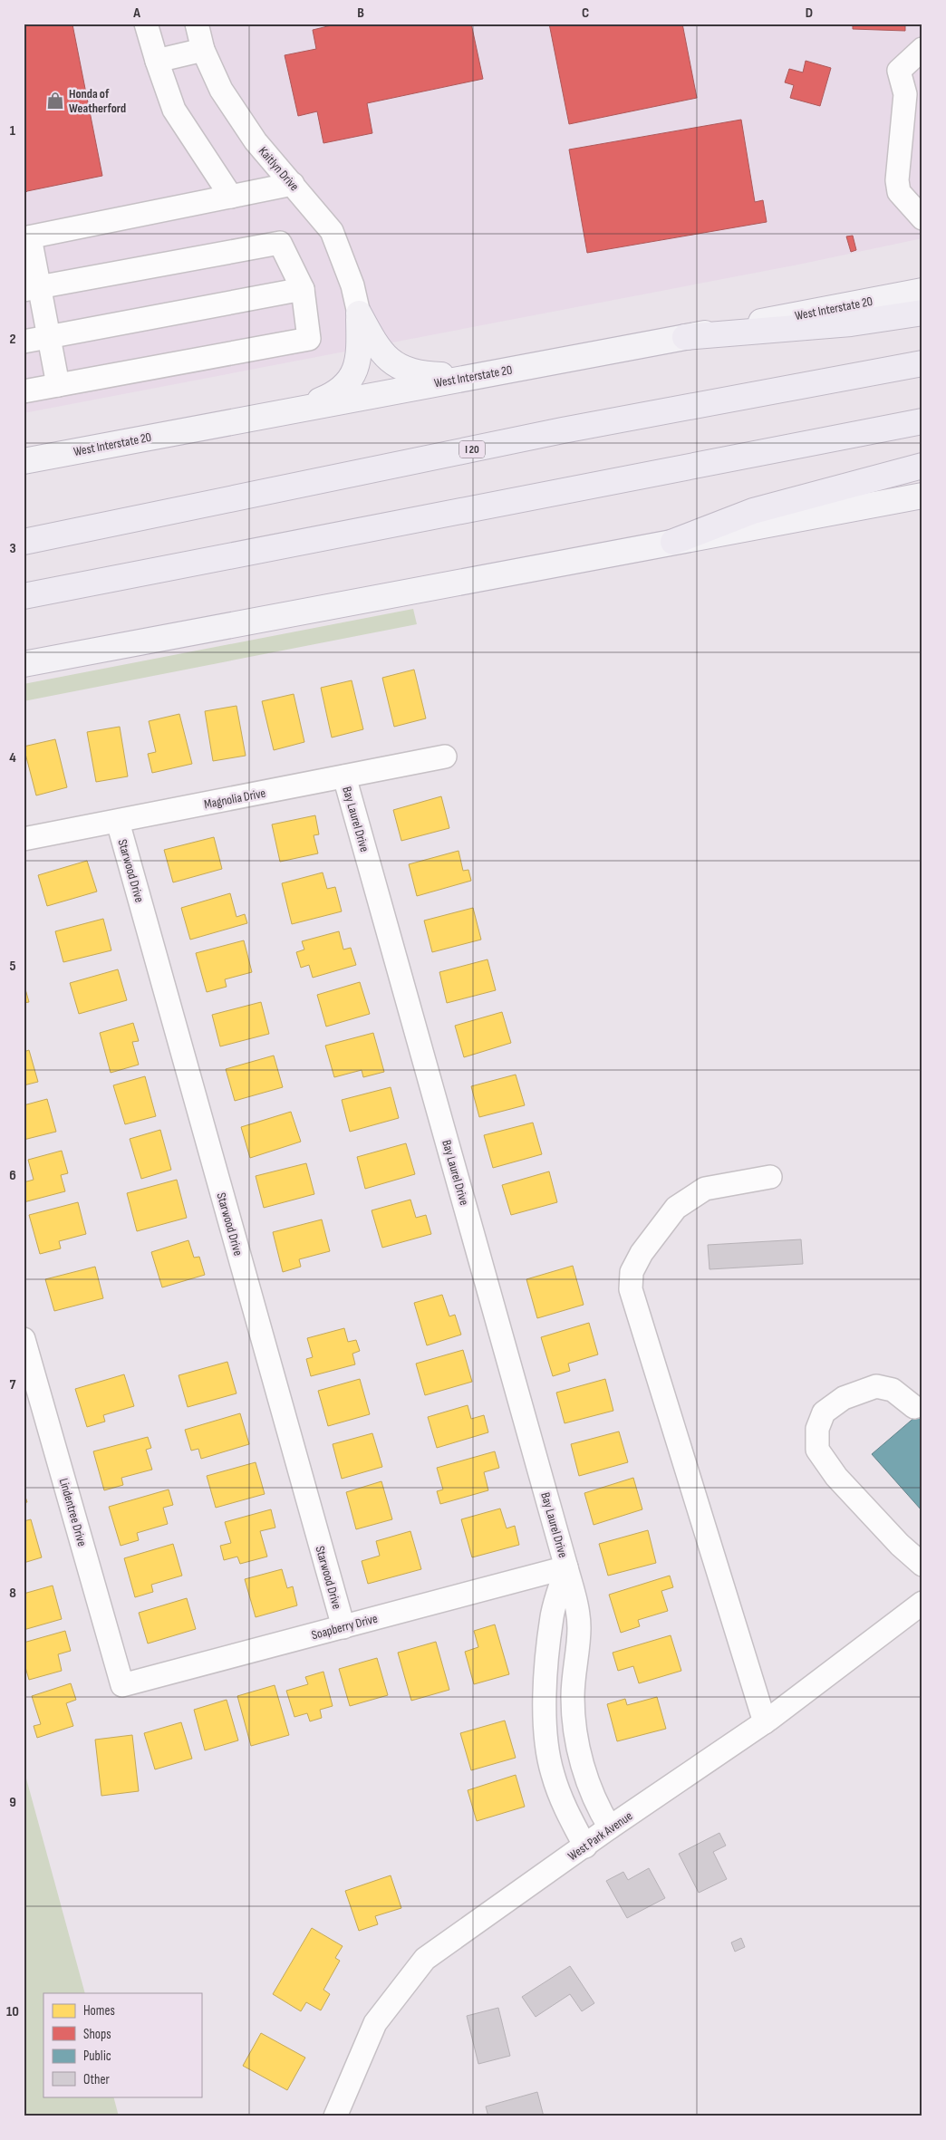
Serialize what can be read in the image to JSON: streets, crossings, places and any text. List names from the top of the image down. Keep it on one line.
{"streets":{"highway":["I 20"],"main road":["Kaitlyn Drive","West Interstate 20"],"street":["Magnolia Drive","Bay Laurel Drive","Starwood Drive","Lindentree Drive","Soapberry Drive","West Park Avenue"]},"crossings":[["Kaitlyn Drive","West Interstate 20"],["Magnolia Drive","Bay Laurel Drive"],["Magnolia Drive","Starwood Drive"],["Bay Laurel Drive","Soapberry Drive"],["Bay Laurel Drive","West Park Avenue"],["Starwood Drive","Soapberry Drive"],["Lindentree Drive","Soapberry Drive"]],"places":{"shop":["Honda of Weatherford"]},"legend":["Homes","Shops","Public","Other"],"grid":{"columns":["A","B","C","D"],"rows":["1","2","3","4","5","6","7","8","9","10"]}}
